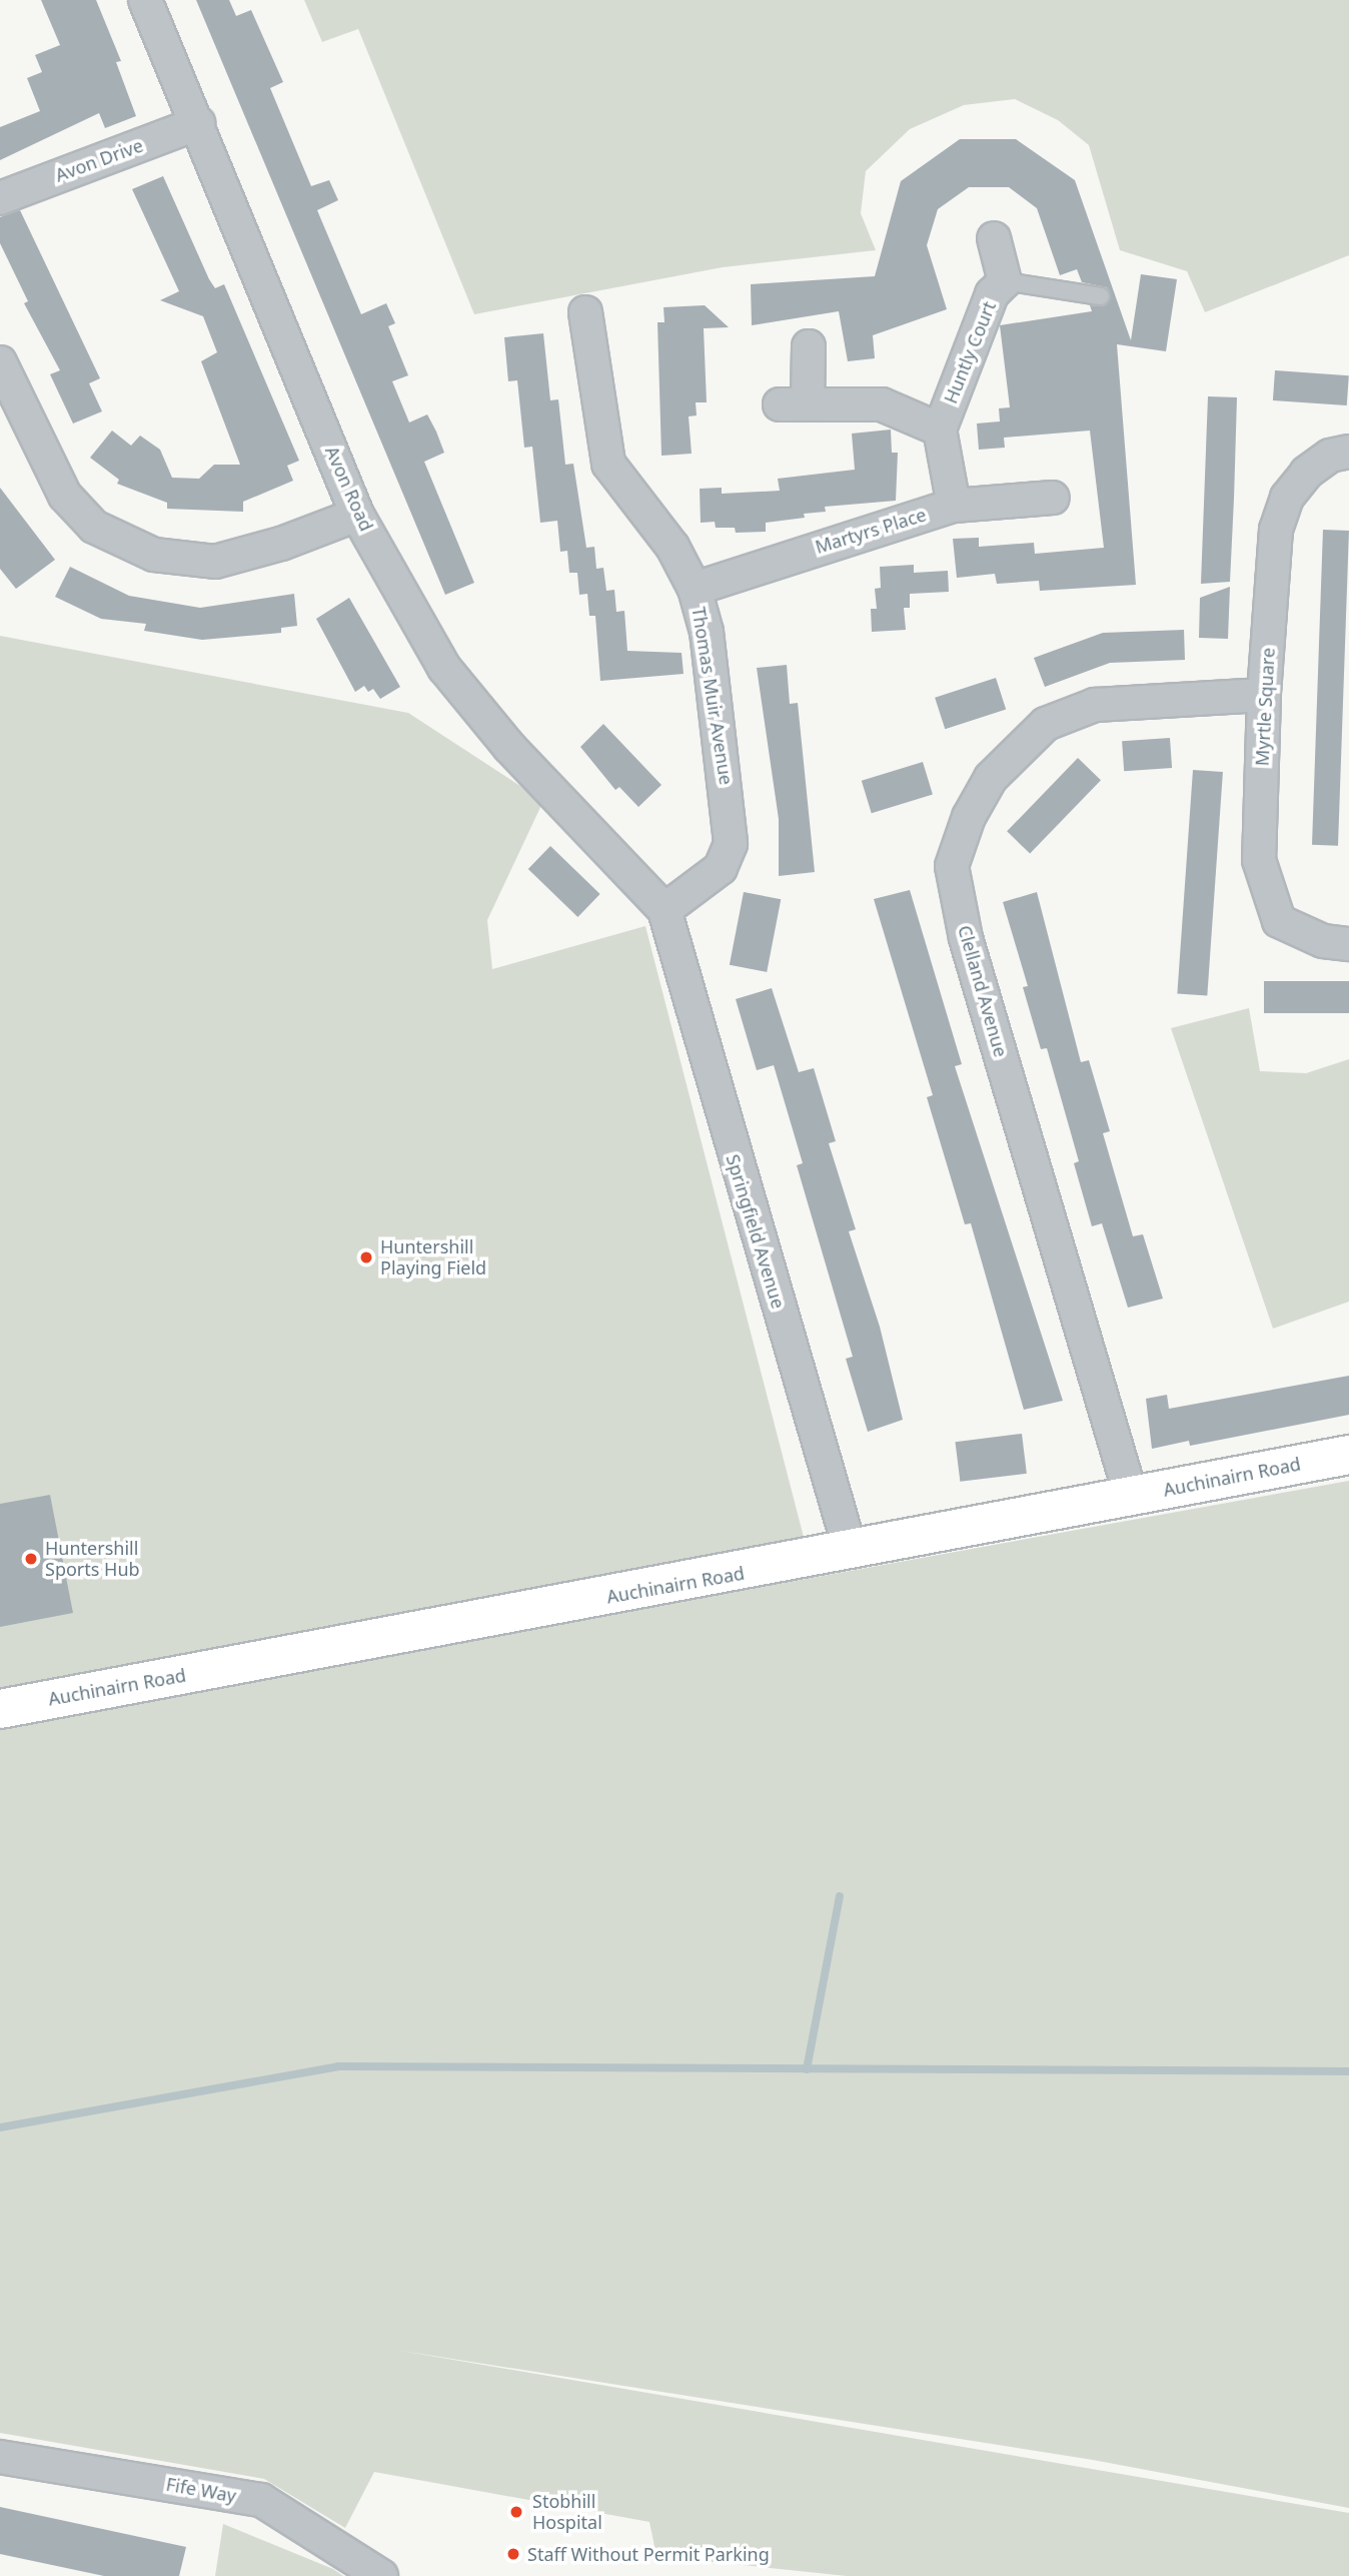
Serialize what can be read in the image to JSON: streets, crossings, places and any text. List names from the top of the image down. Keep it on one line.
{"streets":{"main road":["Auchinairn Road"],"street":["Avon Drive","Huntly Court","Avon Road","Martyrs Place","Thomas Muir Avenue","Myrtle Square","Clelland Avenue","Springfield Avenue","Fife Way"]},"crossings":[["Avon Drive","Avon Road"],["Avon Road","Thomas Muir Avenue"],["Avon Road","Springfield Avenue"],["Martyrs Place","Thomas Muir Avenue"],["Thomas Muir Avenue","Springfield Avenue"],["Myrtle Square","Clelland Avenue"],["Clelland Avenue","Auchinairn Road"],["Springfield Avenue","Auchinairn Road"]],"places":["Huntershill Playing Field","Huntershill Sports Hub","Stobhill Hospital","Staff Without Permit Parking"]}
